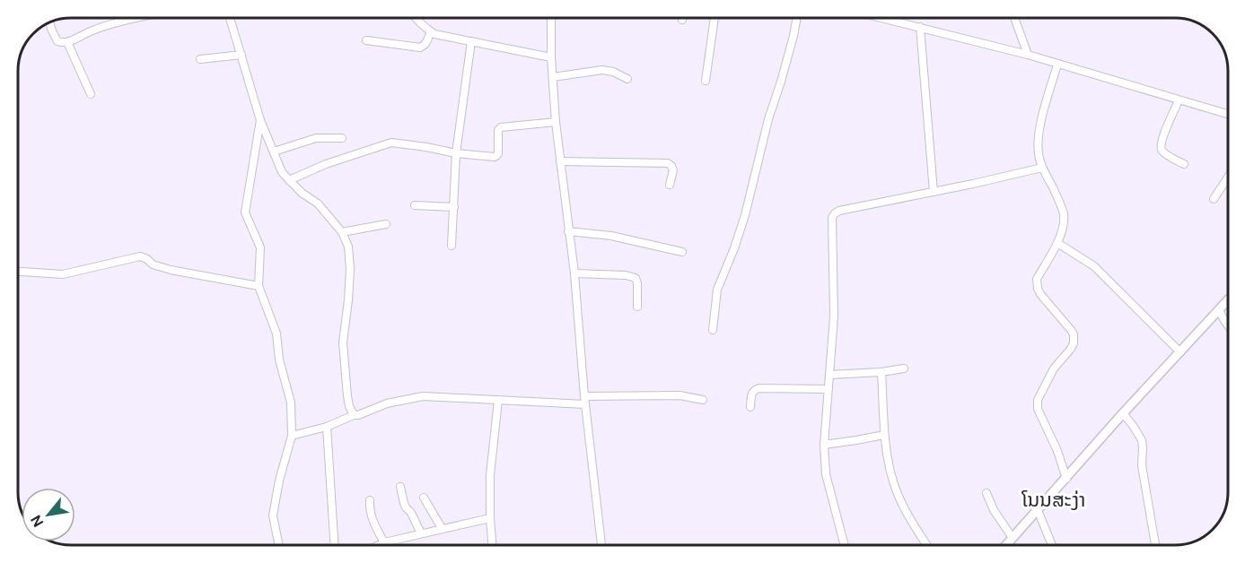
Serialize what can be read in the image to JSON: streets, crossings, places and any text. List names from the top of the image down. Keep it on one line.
{"districts":["ໂນນສະງ່າ"],"north":"bottom left"}
